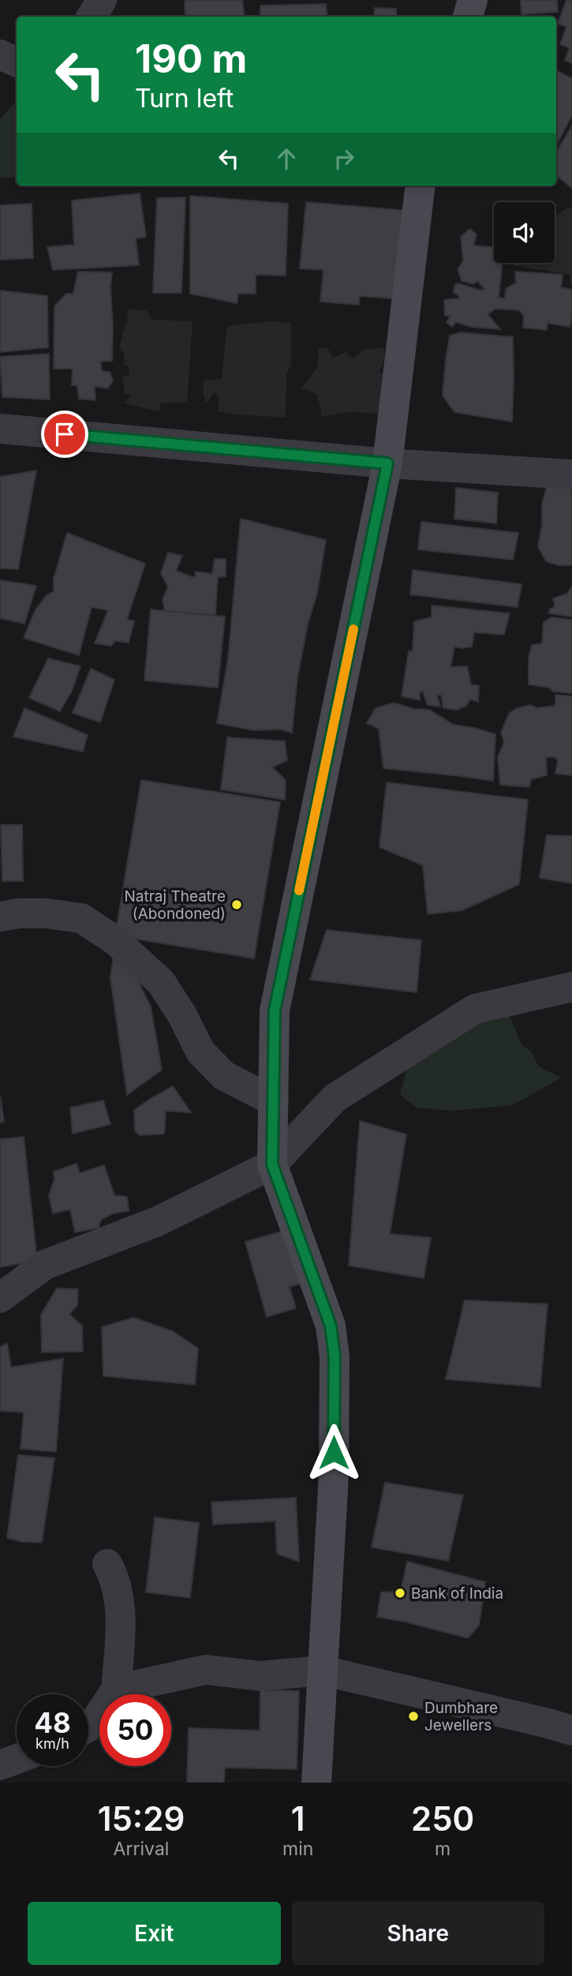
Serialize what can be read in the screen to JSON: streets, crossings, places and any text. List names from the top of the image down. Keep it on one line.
{"places":["Natraj Theatre (Abondoned)","Bank of India","Dumbhare Jewellers"],"page":{"turn":["190 m","Turn left"],"speed":"48 km/h","limit":"50","eta":["15:29","Arrival","1","min","250","m"],"buttons":["Exit","Share"]}}
